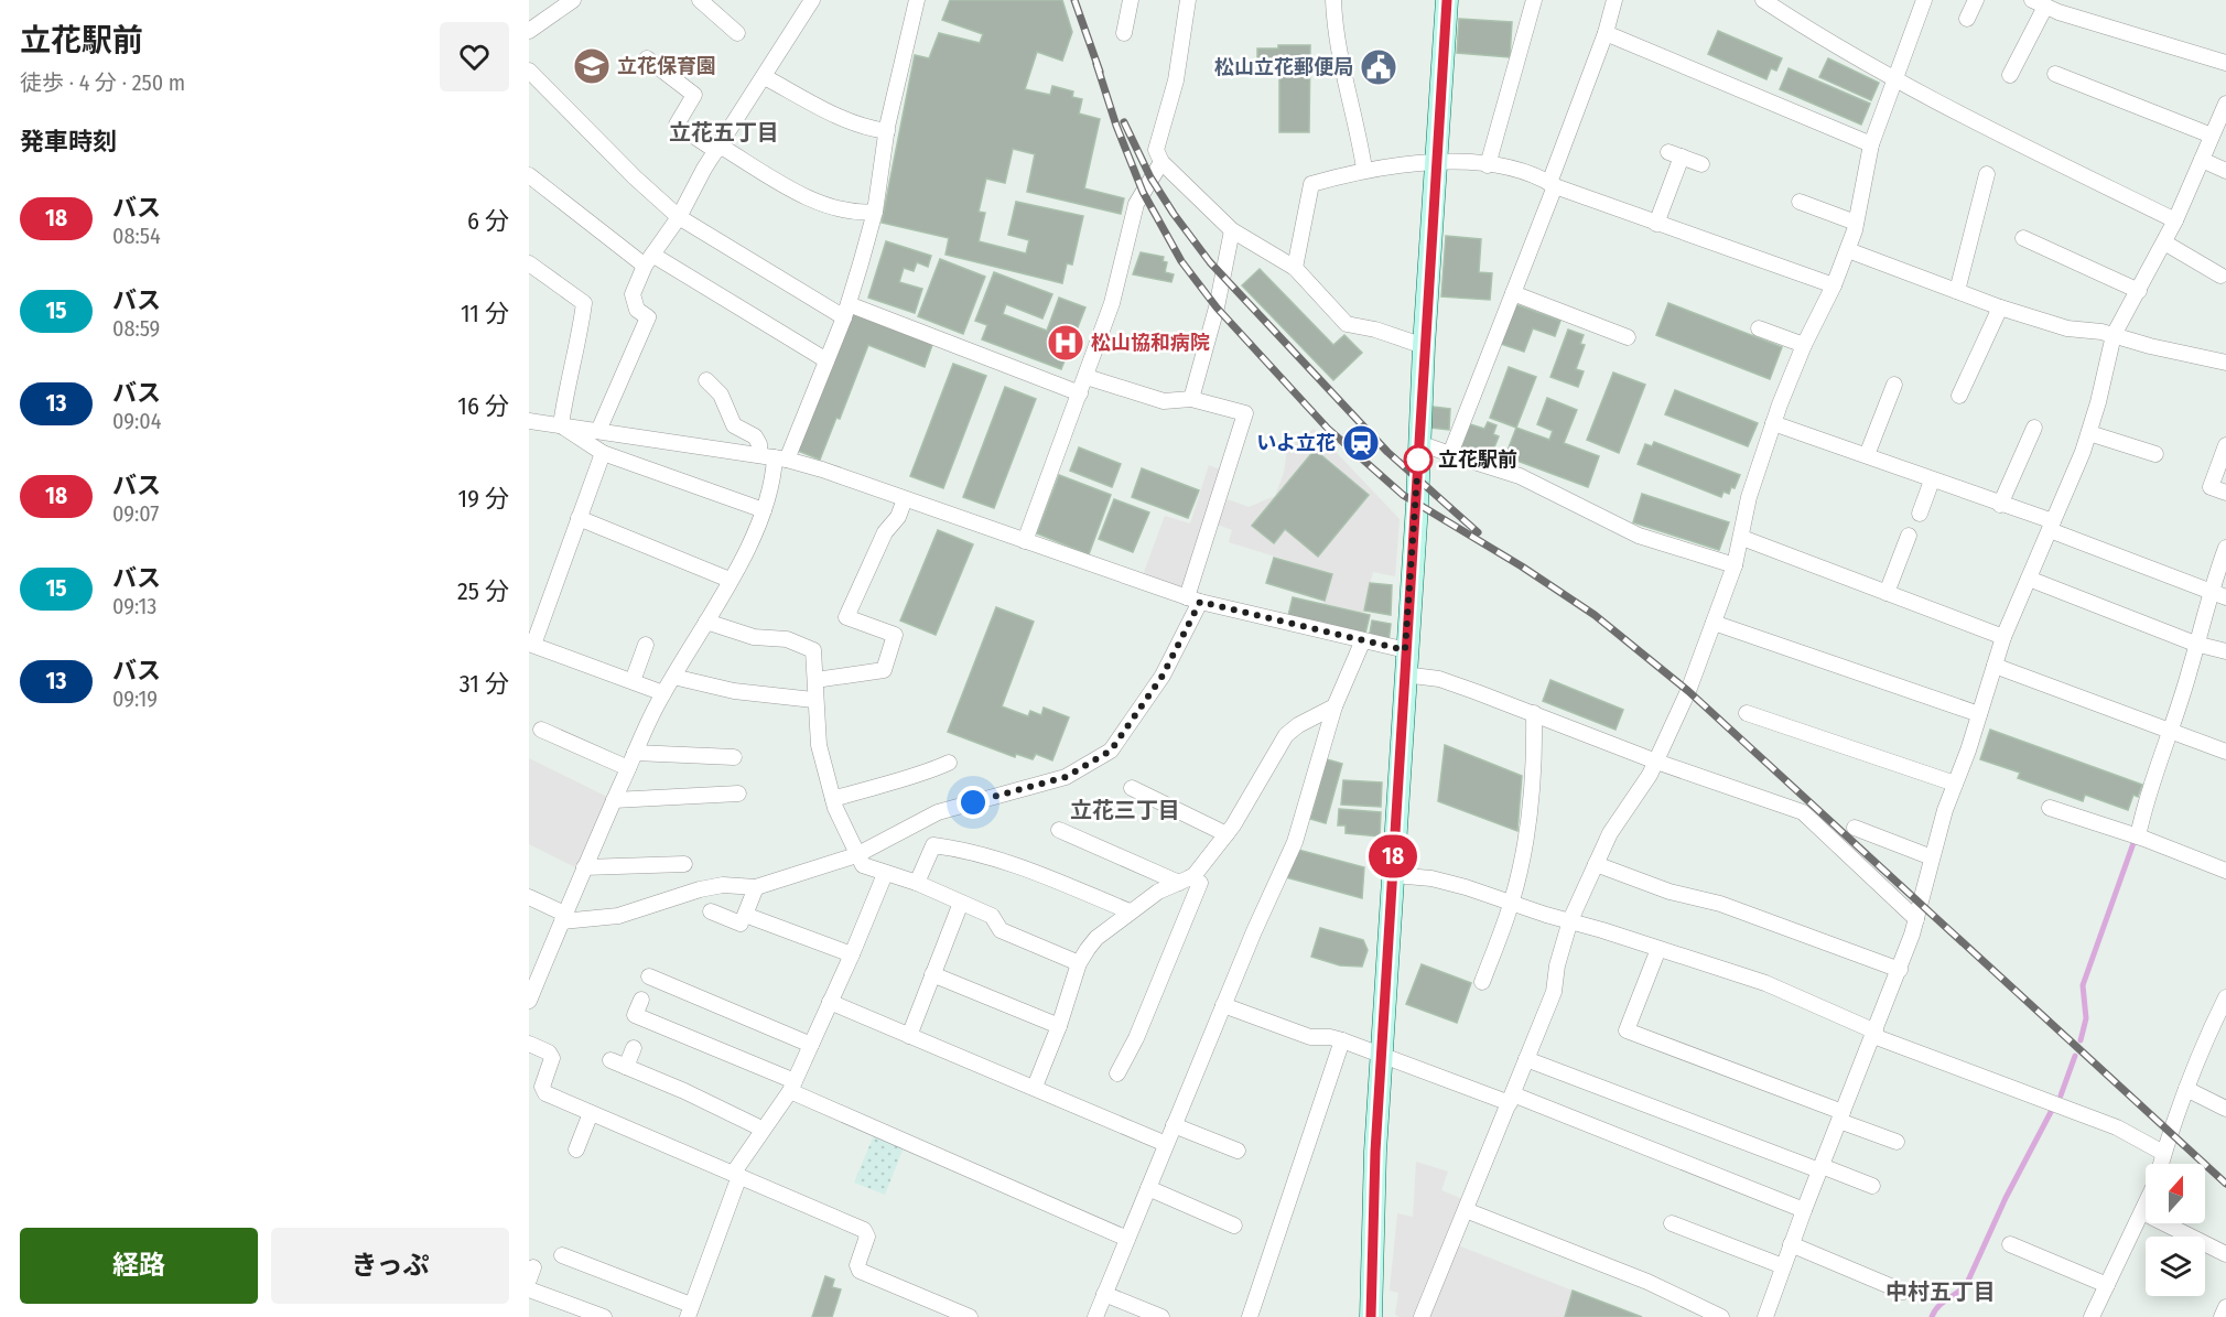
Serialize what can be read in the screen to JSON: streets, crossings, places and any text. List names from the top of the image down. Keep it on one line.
{"districts":["立花五丁目","立花三丁目","中村五丁目"],"places":{"school or university":["立花保育園"],"public building":["松山立花郵便局"],"hospital":["松山協和病院"],"station":["いよ立花"],"other":["立花駅前"]},"lines":["bus line 18"],"north":"top","page":{"heading":[["立花駅前","徒歩 · 4 分 · 250 m"],"発車時刻"],"on_map":"18","list":[{"mark":"18","name":"バス","note":"08:54","value":"6 分"},{"mark":"15","name":"バス","note":"08:59","value":"11 分"},{"mark":"13","name":"バス","note":"09:04","value":"16 分"},{"mark":"18","name":"バス","note":"09:07","value":"19 分"},{"mark":"15","name":"バス","note":"09:13","value":"25 分"},{"mark":"13","name":"バス","note":"09:19","value":"31 分"}],"buttons":["経路","きっぷ"]}}
